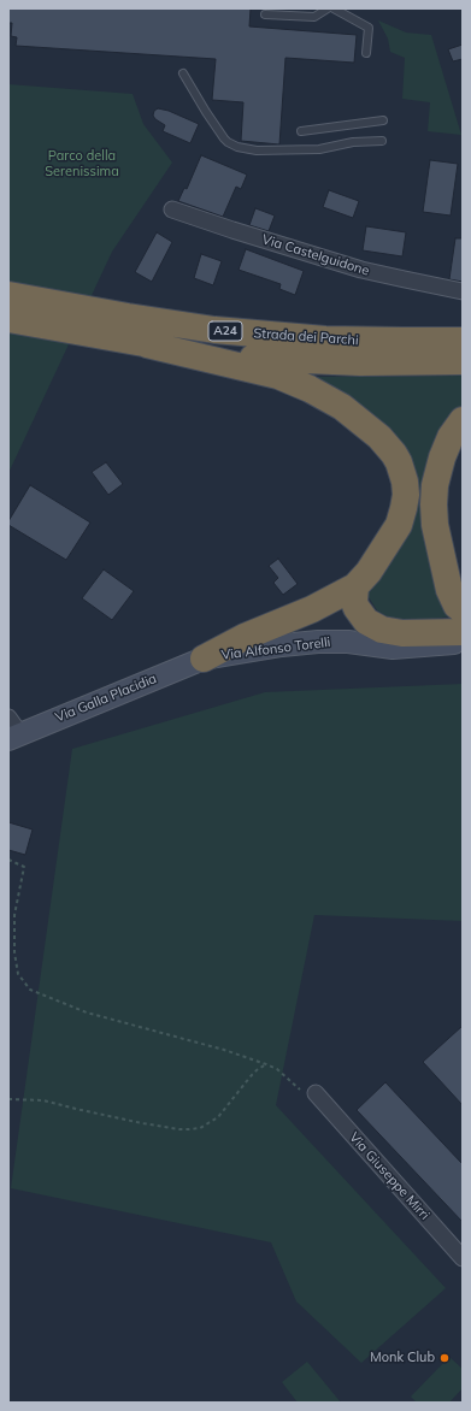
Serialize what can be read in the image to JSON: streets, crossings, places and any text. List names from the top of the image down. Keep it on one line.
{"streets":{"highway":["A24","Strada dei Parchi"],"main road":["Via Alfonso Torelli","Via Galla Placidia"],"street":["Via Castelguidone","Via Giuseppe Mirri"]},"crossings":[["Via Alfonso Torelli","Via Galla Placidia"]],"parks":["Parco della Serenissima"],"places":["Monk Club"]}
